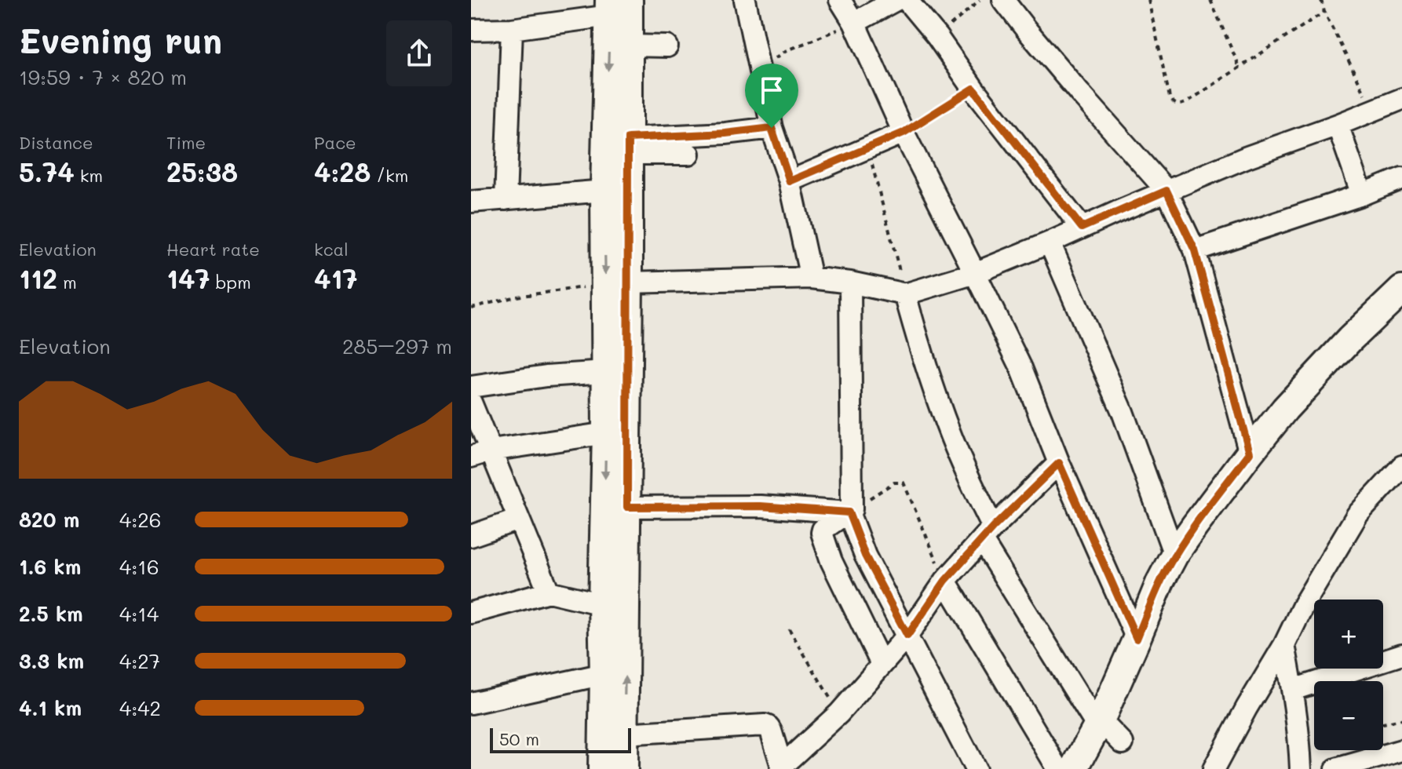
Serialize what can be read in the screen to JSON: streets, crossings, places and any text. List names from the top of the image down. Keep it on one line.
{"scale_bar":"50 m","page":{"heading":["Evening run","19:59 · 7 × 820 m"],"stats":[["Distance","5.74 km"],["Time","25:38"],["Pace","4:28 /km"],["Elevation","112 m"],["Heart rate","147 bpm"],["kcal","417"]],"chart":["Elevation","285–297 m"],"list":[{"name":"820 m","note":"4:26"},{"name":"1.6 km","note":"4:16"},{"name":"2.5 km","note":"4:14"},{"name":"3.3 km","note":"4:27"},{"name":"4.1 km","note":"4:42"}],"map_buttons":["+","−"],"scale":"50 m"}}
